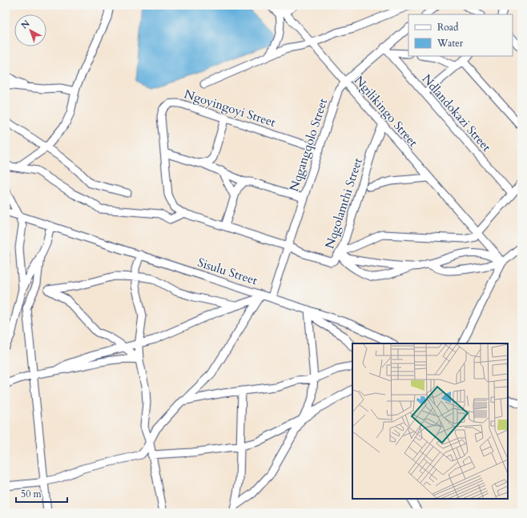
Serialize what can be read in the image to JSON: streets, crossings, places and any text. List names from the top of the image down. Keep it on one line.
{"streets":{"street":["Ngoyingoyi Street","Ngilikingo Street","Ndlandokazi Street","Nqgangqolo Street","Nqgolamthi Street","Sisulu Street"]},"crossings":[["Ngoyingoyi Street","Nqgangqolo Street"],["Ngoyingoyi Street","Nqgolamthi Street"],["Ngilikingo Street","Nqgangqolo Street"],["Ngilikingo Street","Nqgolamthi Street"],["Ndlandokazi Street","Nqgangqolo Street"],["Nqgangqolo Street","Nqgolamthi Street"],["Nqgangqolo Street","Sisulu Street"]],"legend":["Road","Water"],"scale_bar":"50 m","north":"top left"}
